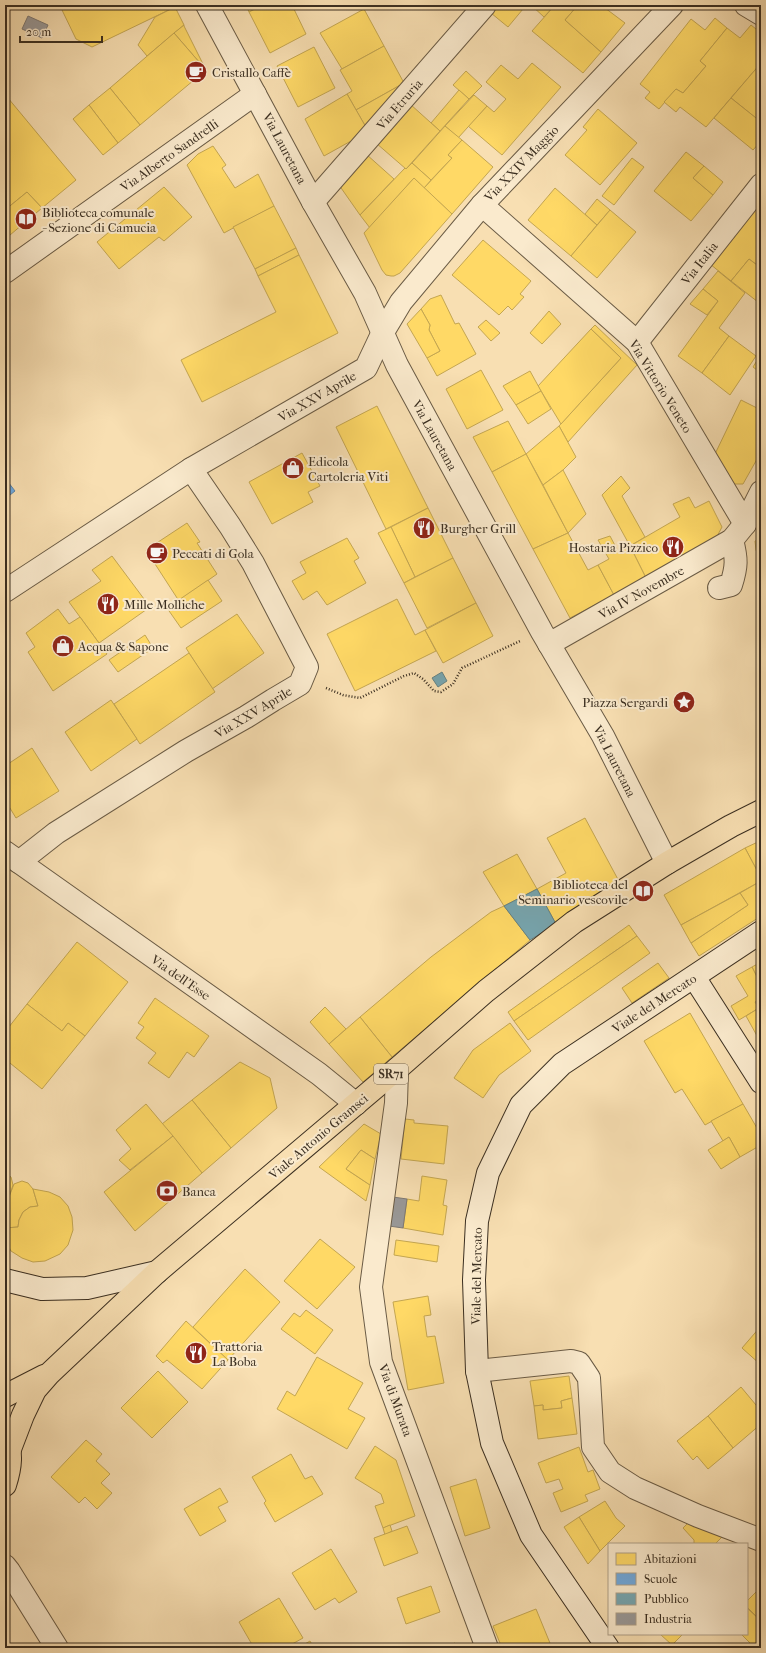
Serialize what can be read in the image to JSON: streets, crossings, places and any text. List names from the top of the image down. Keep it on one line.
{"streets":{"main road":["SR71","Viale Antonio Gramsci"],"street":["Via Etruria","Via Lauretana","Via Alberto Sandrelli","Via XXIV Maggio","Via Italia","Via Vittorio Veneto","Via XXV Aprile","Via IV Novembre","Via dell'Esse","Viale del Mercato","Via di Murata"]},"crossings":[["Via Etruria","Via Lauretana"],["Via Lauretana","Via Alberto Sandrelli"],["Via Lauretana","Via XXIV Maggio"],["Via Lauretana","Via XXV Aprile"],["Via Lauretana","Via IV Novembre"],["Via Lauretana","Viale Antonio Gramsci"],["Via XXIV Maggio","Via Vittorio Veneto"],["Via XXIV Maggio","Via XXV Aprile"],["Via Italia","Via Vittorio Veneto"],["Via Vittorio Veneto","Via IV Novembre"],["Via XXV Aprile","Via dell'Esse"],["Via dell'Esse","Viale Antonio Gramsci"],["Viale Antonio Gramsci","Via di Murata"]],"places":{"cafe":["Cristallo Caffè","Peccati di Gola"],"library":["Biblioteca comunale - Sezione di Camucia","Biblioteca del Seminario vescovile"],"shop":["Edicola Cartoleria Viti","Acqua & Sapone"],"restaurant":["Burgher Grill","Hostaria Pizzico","Mille Molliche","Trattoria La Boba"],"place":["Piazza Sergardi"],"bank":["Banca"]},"legend":["Abitazioni","Scuole","Pubblico","Industria"],"scale_bar":"20 m"}
